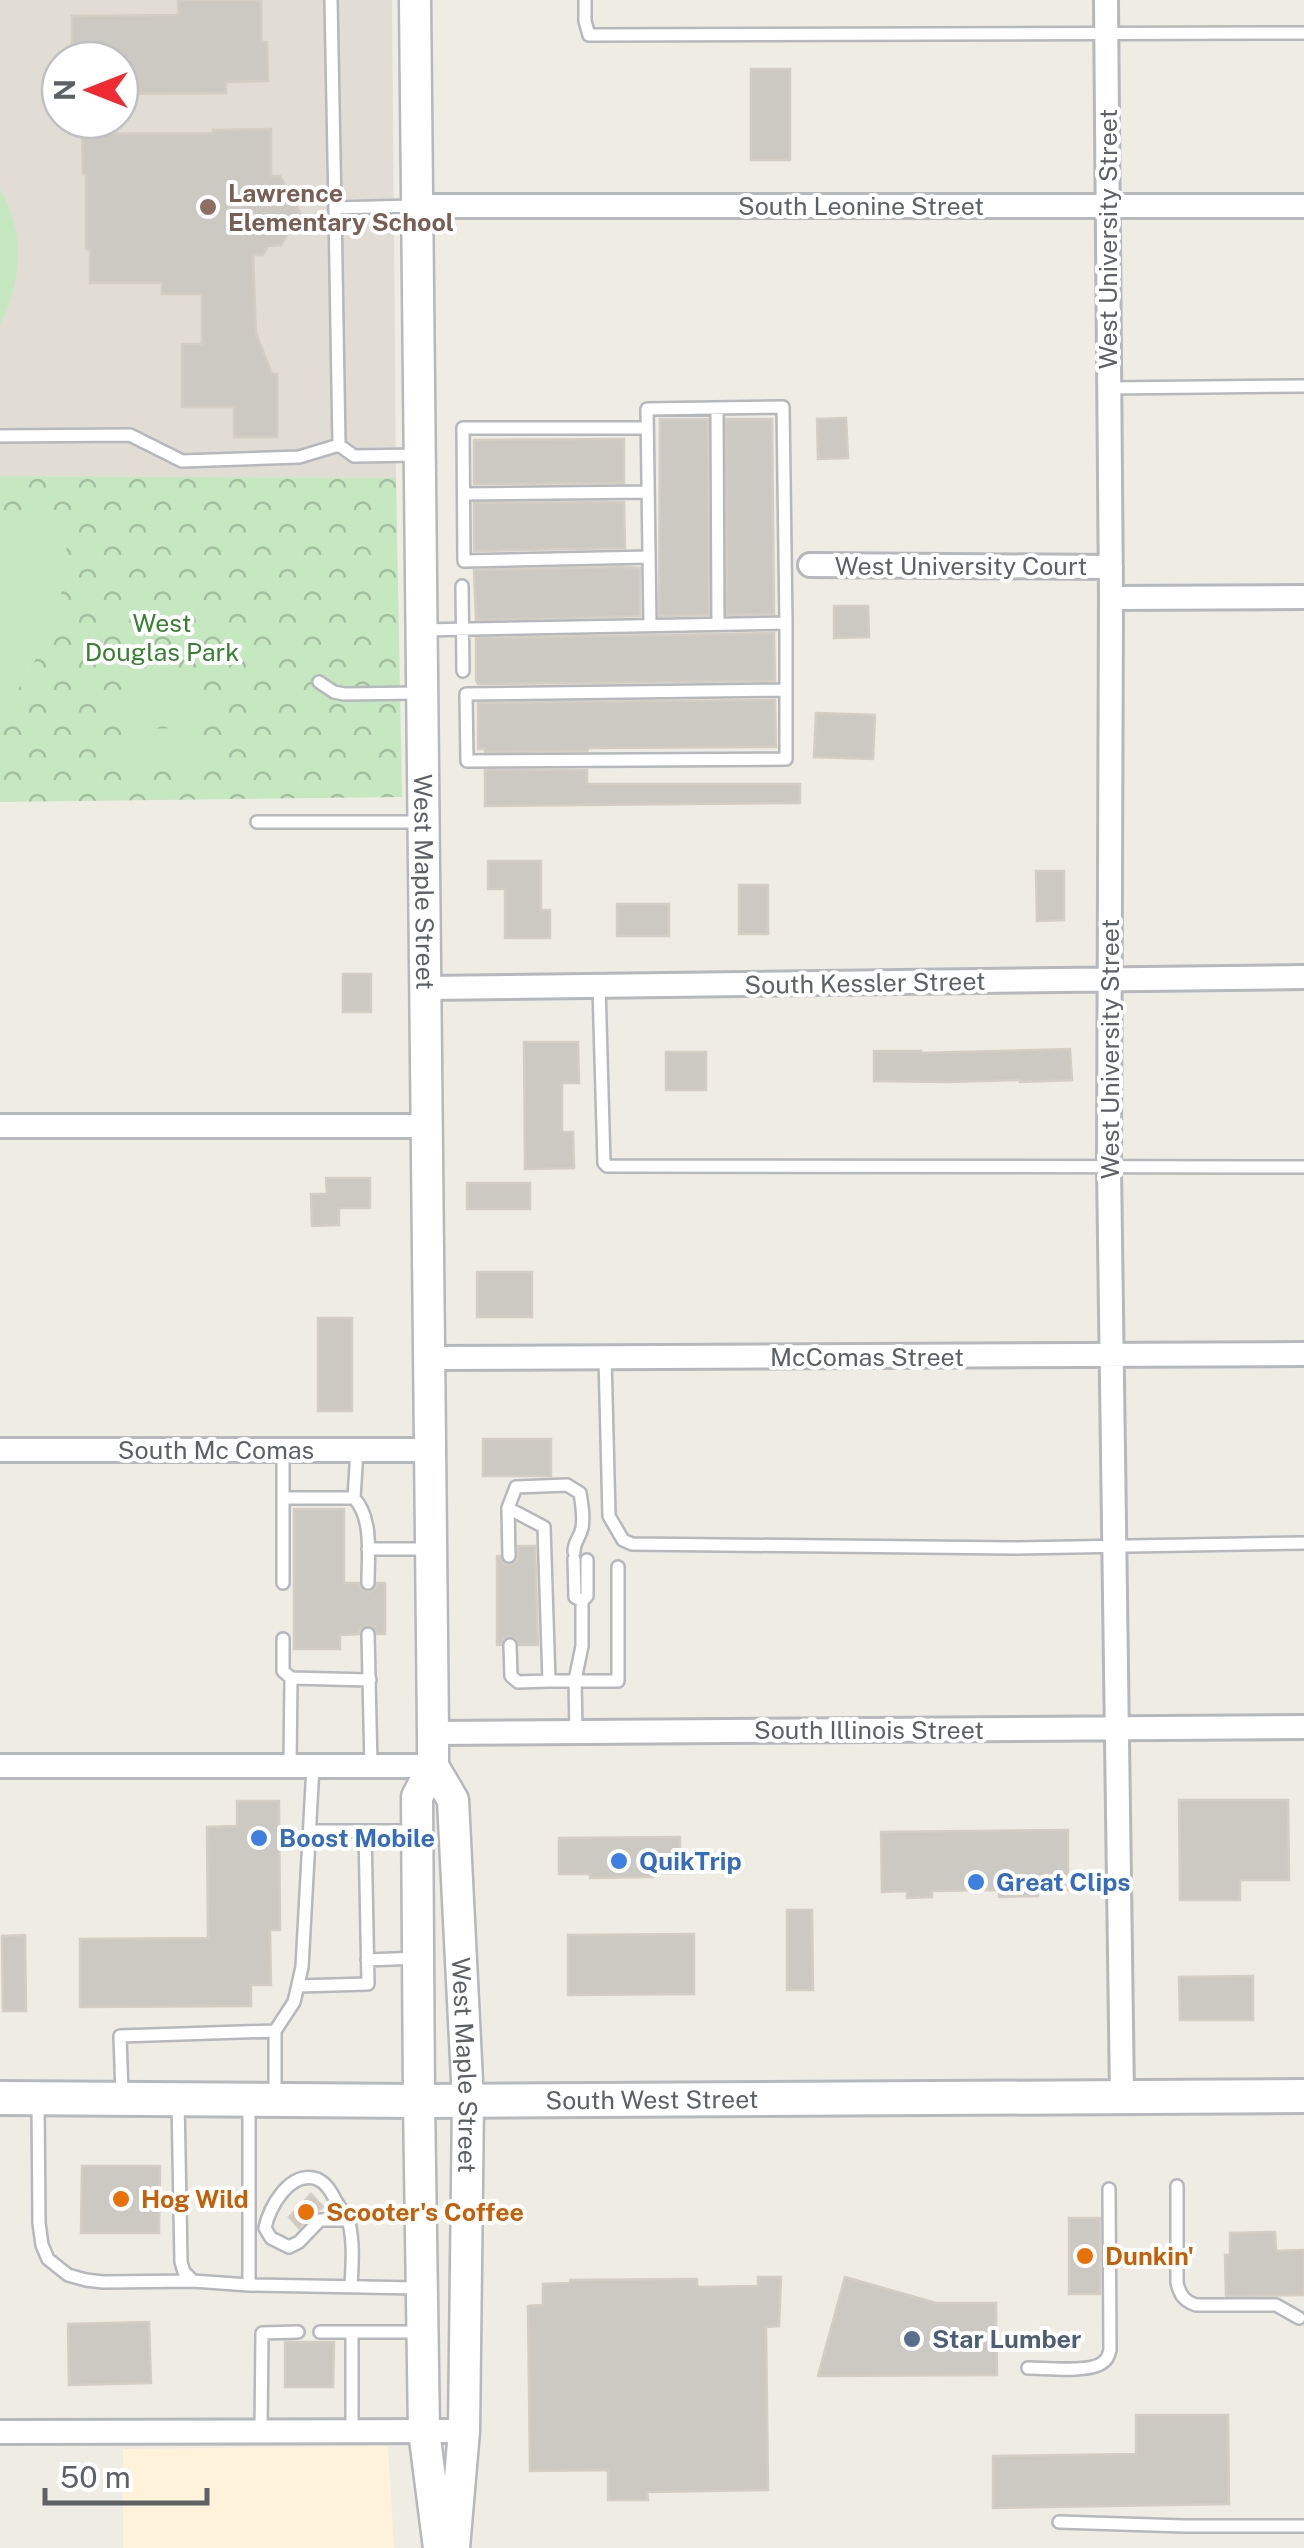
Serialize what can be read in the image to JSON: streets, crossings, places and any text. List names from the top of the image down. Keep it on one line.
{"streets":{"main road":["South West Street"],"street":["South Leonine Street","West University Street","West University Court","West Maple Street","South Kessler Street","McComas Street","South Mc Comas","South Illinois Street"]},"crossings":[["South Leonine Street","West University Street"],["South Leonine Street","West Maple Street"],["West University Street","West University Court"],["West University Street","South Kessler Street"],["West University Street","McComas Street"],["West University Street","South Illinois Street"],["West University Street","South West Street"],["West Maple Street","South Kessler Street"],["West Maple Street","McComas Street"],["West Maple Street","South Mc Comas"],["West Maple Street","South Illinois Street"],["West Maple Street","South West Street"]],"parks":["West Douglas Park"],"places":["Lawrence Elementary School","Boost Mobile","QuikTrip","Great Clips","Hog Wild","Scooter's Coffee","Dunkin'","Star Lumber"],"scale_bar":"50 m","north":"left"}
